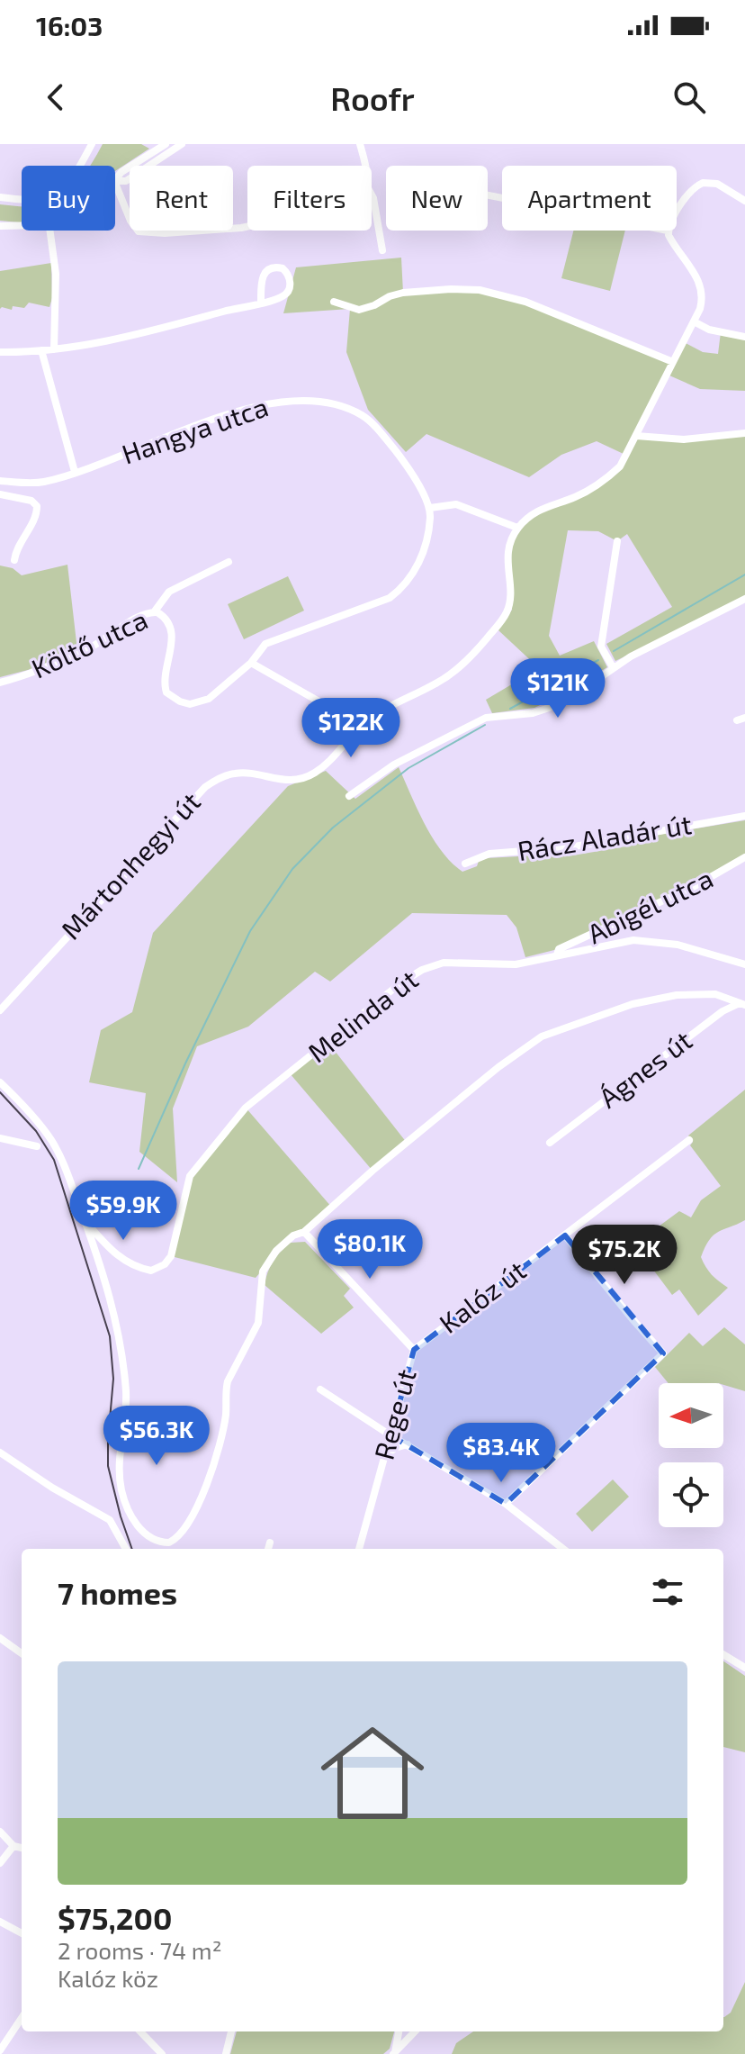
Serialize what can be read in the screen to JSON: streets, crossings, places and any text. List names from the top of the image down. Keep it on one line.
{"streets":{"street":["Hangya utca","Költő utca","Rácz Aladár út","Mártonhegyi út","Abigél utca","Melinda út","Ágnes út","Kalóz út","Rege út"]},"crossings":[["Hangya utca","Költő utca"],["Abigél utca","Melinda út"],["Kalóz út","Rege út"]],"north":"left","page":{"status":"16:03","header":"Roofr","chip":["Buy","Rent","Filters","New","Apartment"],"price":["$121K","$122K","$59.9K","$80.1K","$75.2K","$56.3K","$83.4K"],"heading":"7 homes","list":[{"name":"$75,200","note":"2 rooms · 74 m² · Kalóz köz"}]}}
